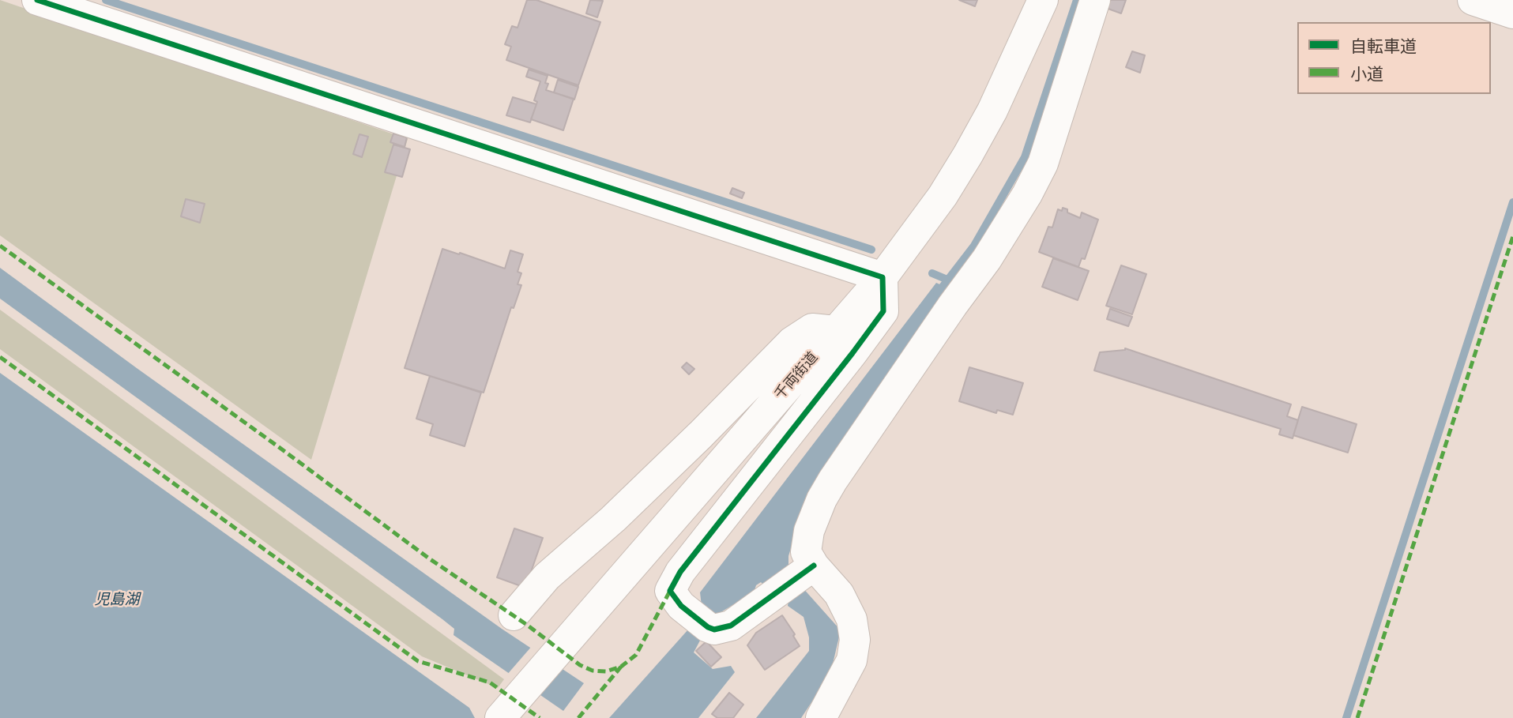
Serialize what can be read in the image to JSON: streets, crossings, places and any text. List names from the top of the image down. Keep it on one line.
{"streets":{"street":["千両街道"]},"water":["児島湖"],"legend":["自転車道","小道"]}
